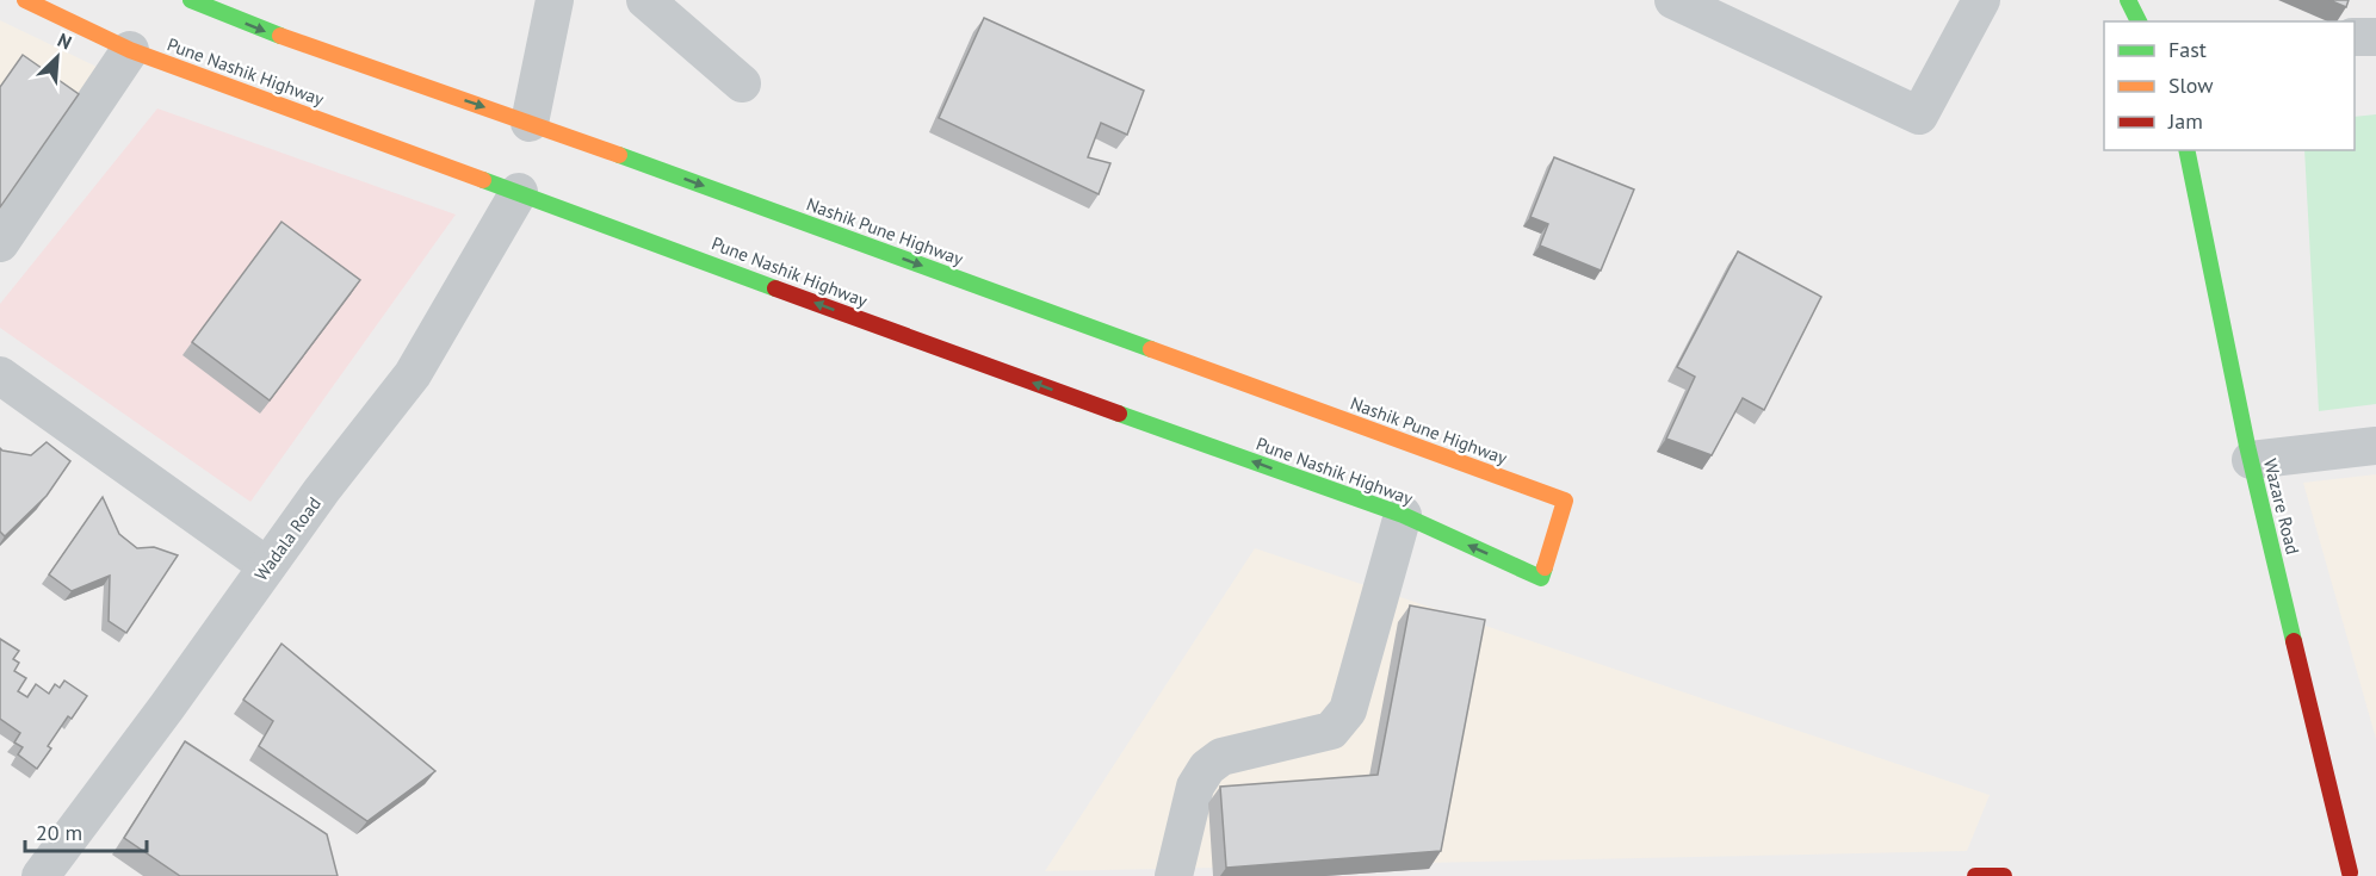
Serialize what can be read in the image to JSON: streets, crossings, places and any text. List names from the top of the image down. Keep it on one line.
{"streets":{"main road":["Pune Nashik Highway","Nashik Pune Highway","Wazare Road"],"street":["Wadala Road"]},"crossings":[["Pune Nashik Highway","Nashik Pune Highway"],["Pune Nashik Highway","Wadala Road"]],"one_way":["Pune Nashik Highway","Nashik Pune Highway"],"legend":["Fast","Slow","Jam"],"scale_bar":"20 m","north":"top right"}
